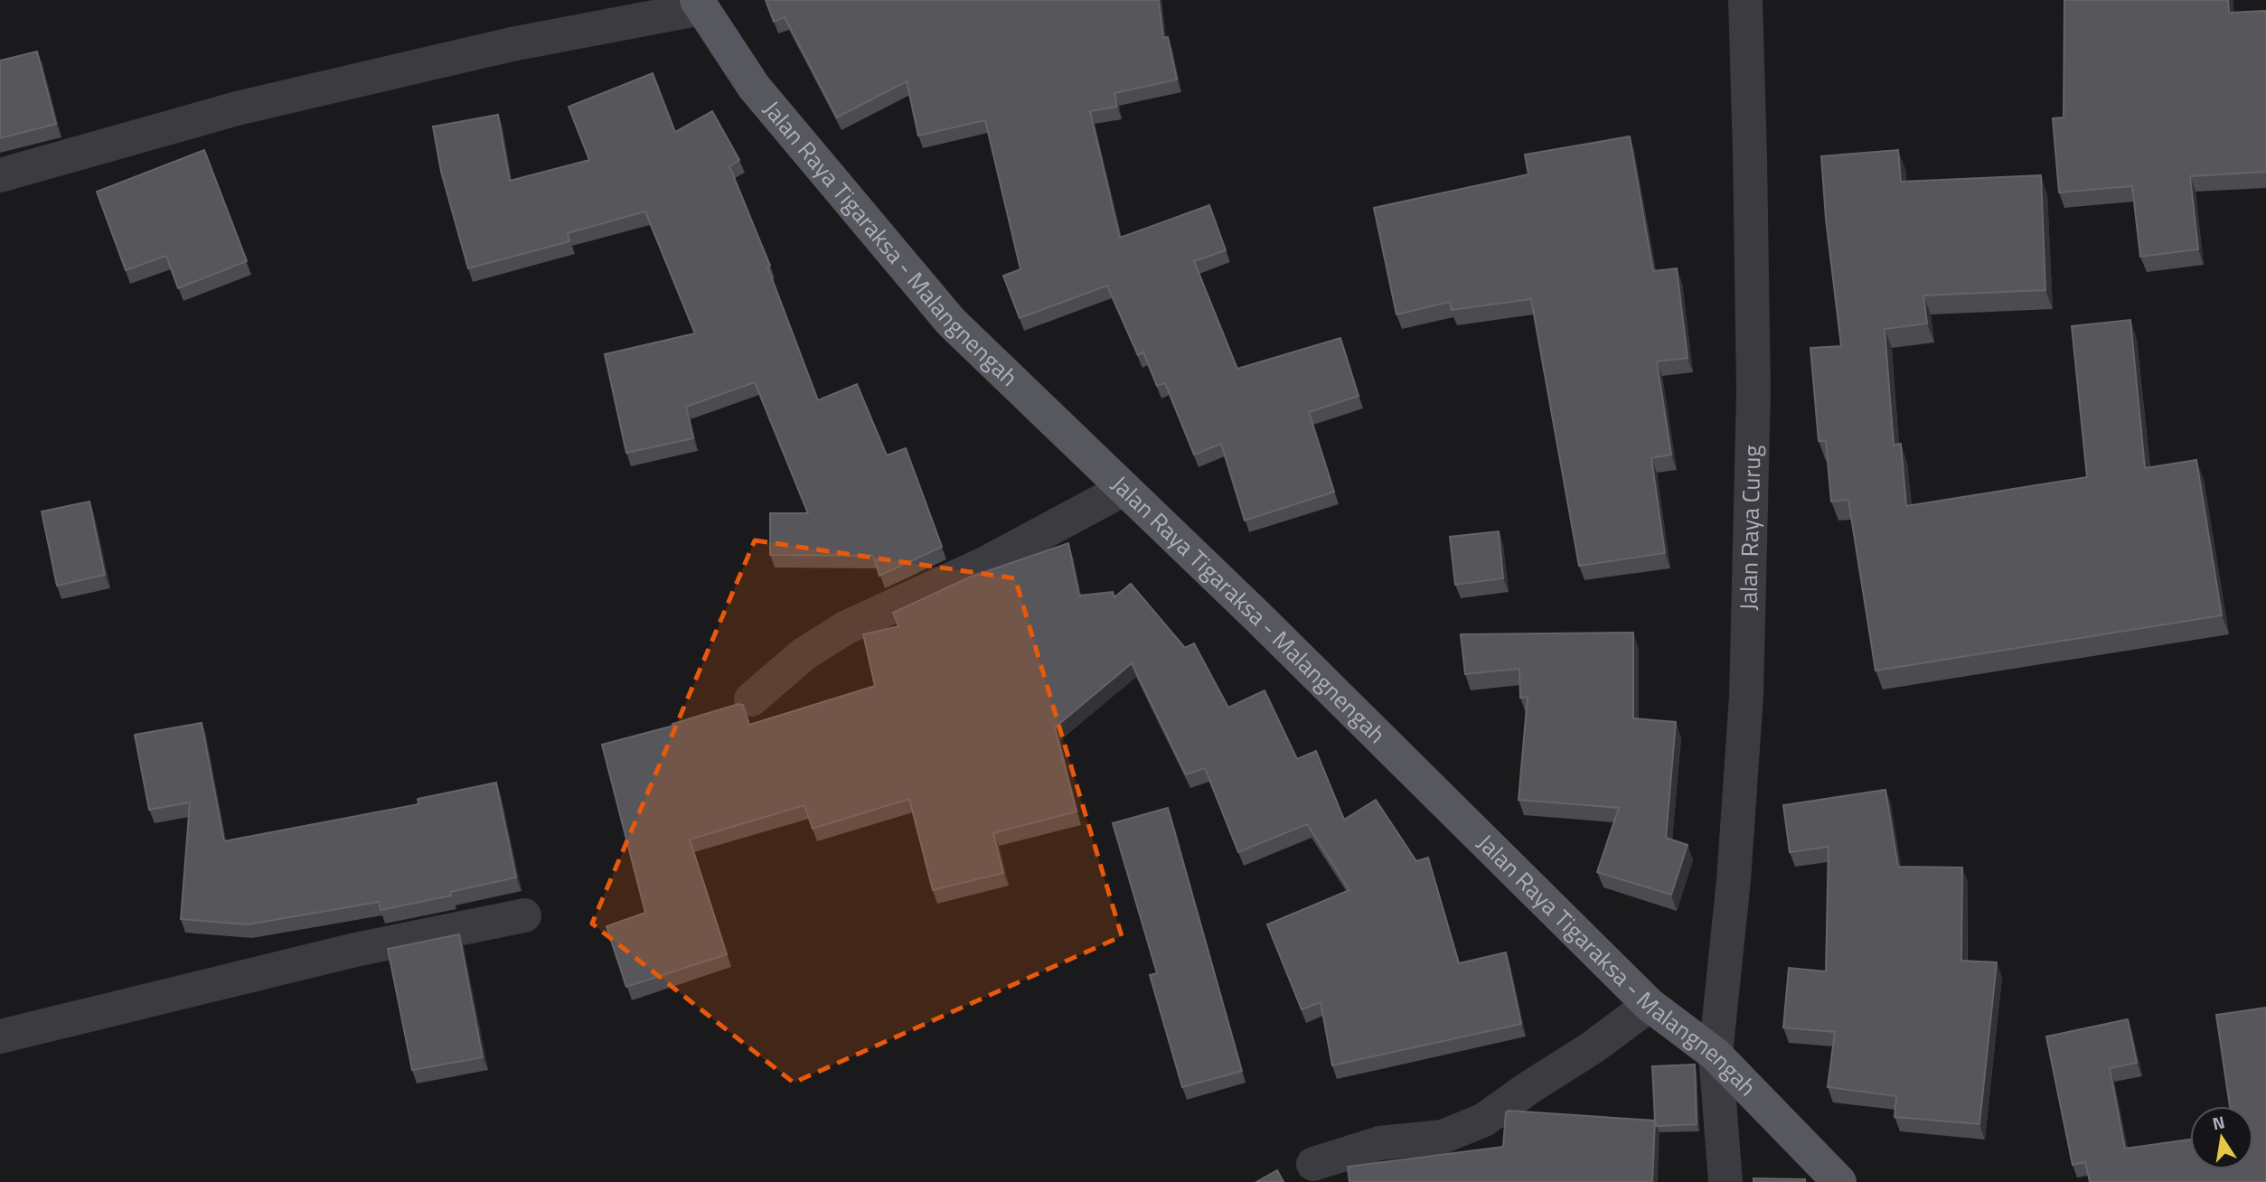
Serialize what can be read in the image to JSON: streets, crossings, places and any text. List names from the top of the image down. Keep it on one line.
{"streets":{"main road":["Jalan Raya Tigaraksa - Malangnengah"],"street":["Jalan Raya Curug"]},"crossings":[["Jalan Raya Tigaraksa - Malangnengah","Jalan Raya Curug"]],"north":"top"}
